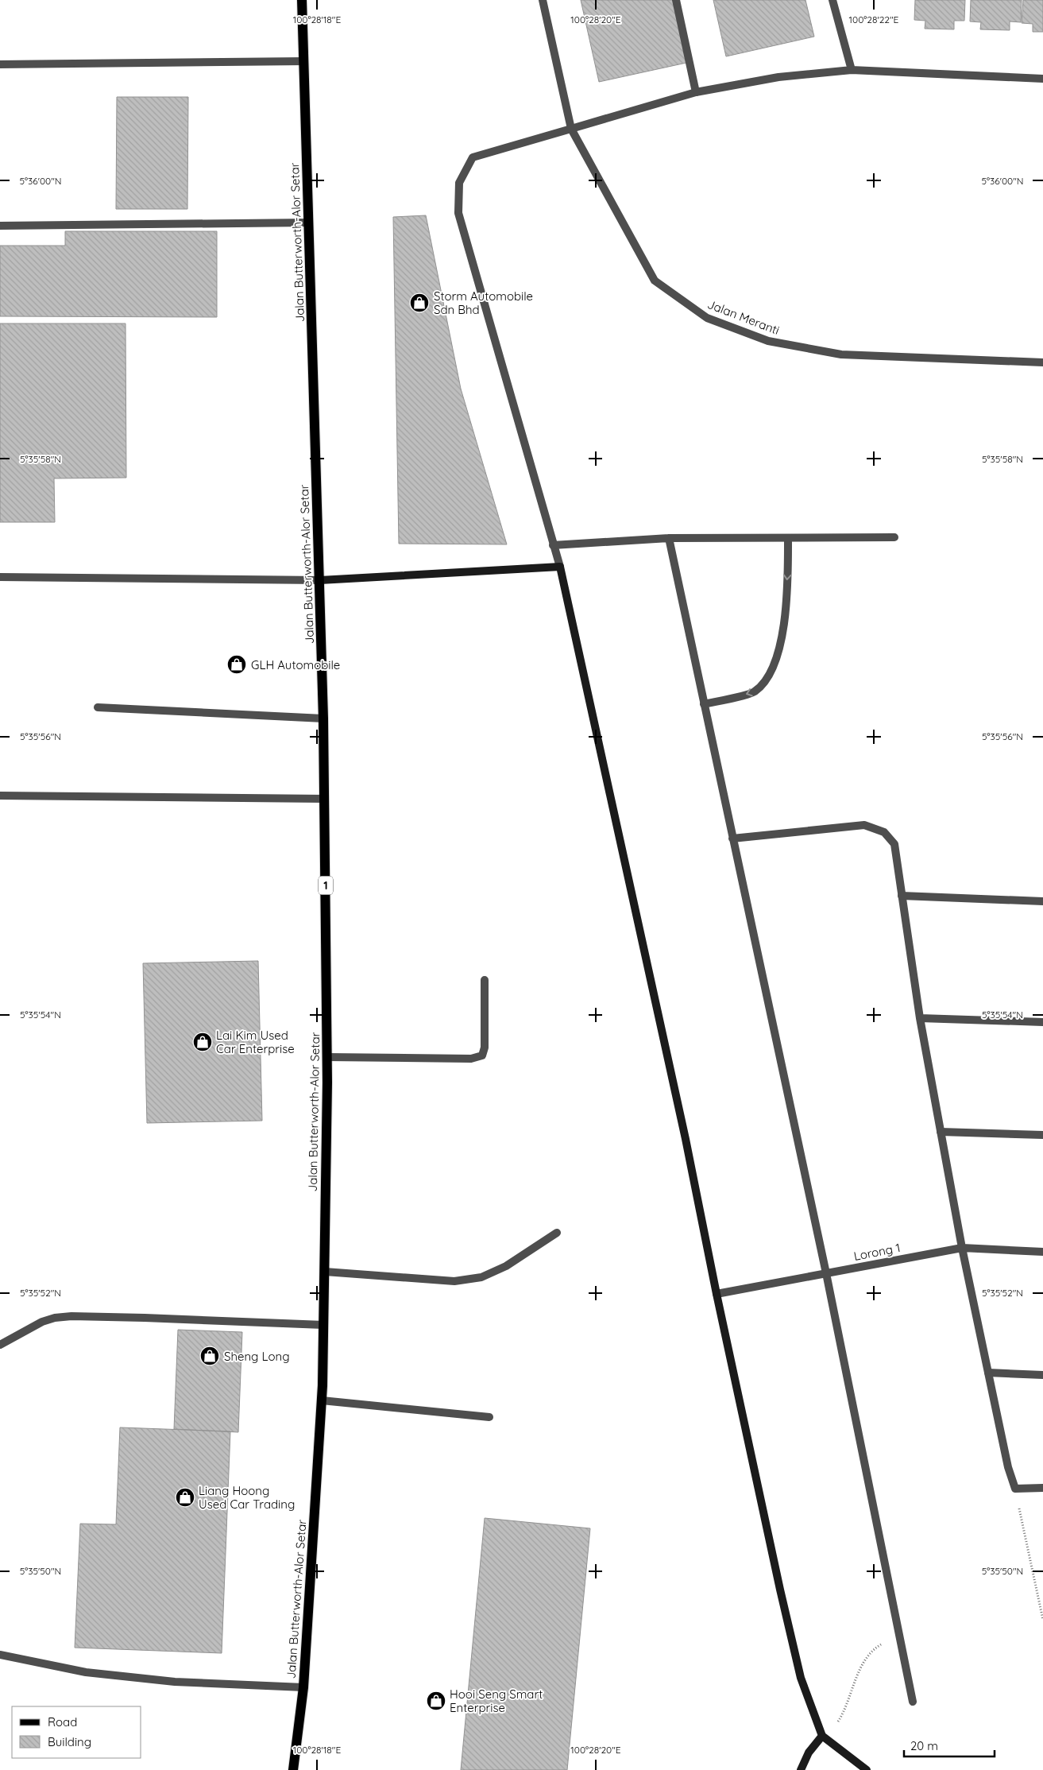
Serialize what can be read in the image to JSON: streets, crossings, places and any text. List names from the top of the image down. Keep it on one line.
{"streets":{"main road":["Jalan Butterworth-Alor Setar","1"],"street":["Jalan Meranti","Lorong 1"]},"places":{"shop":["Storm Automobile Sdn Bhd","GLH Automobile","Lai Kim Used Car Enterprise","Sheng Long","Liang Hoong Used Car Trading","Hooi Seng Smart Enterprise"]},"legend":["Road","Building"],"scale_bar":"20 m","coordinates":["100°28'18\"E","100°28'20\"E","100°28'22\"E","5°36'00\"N","5°35'58\"N","5°35'56\"N","5°35'54\"N","5°35'52\"N","5°35'50\"N"]}
